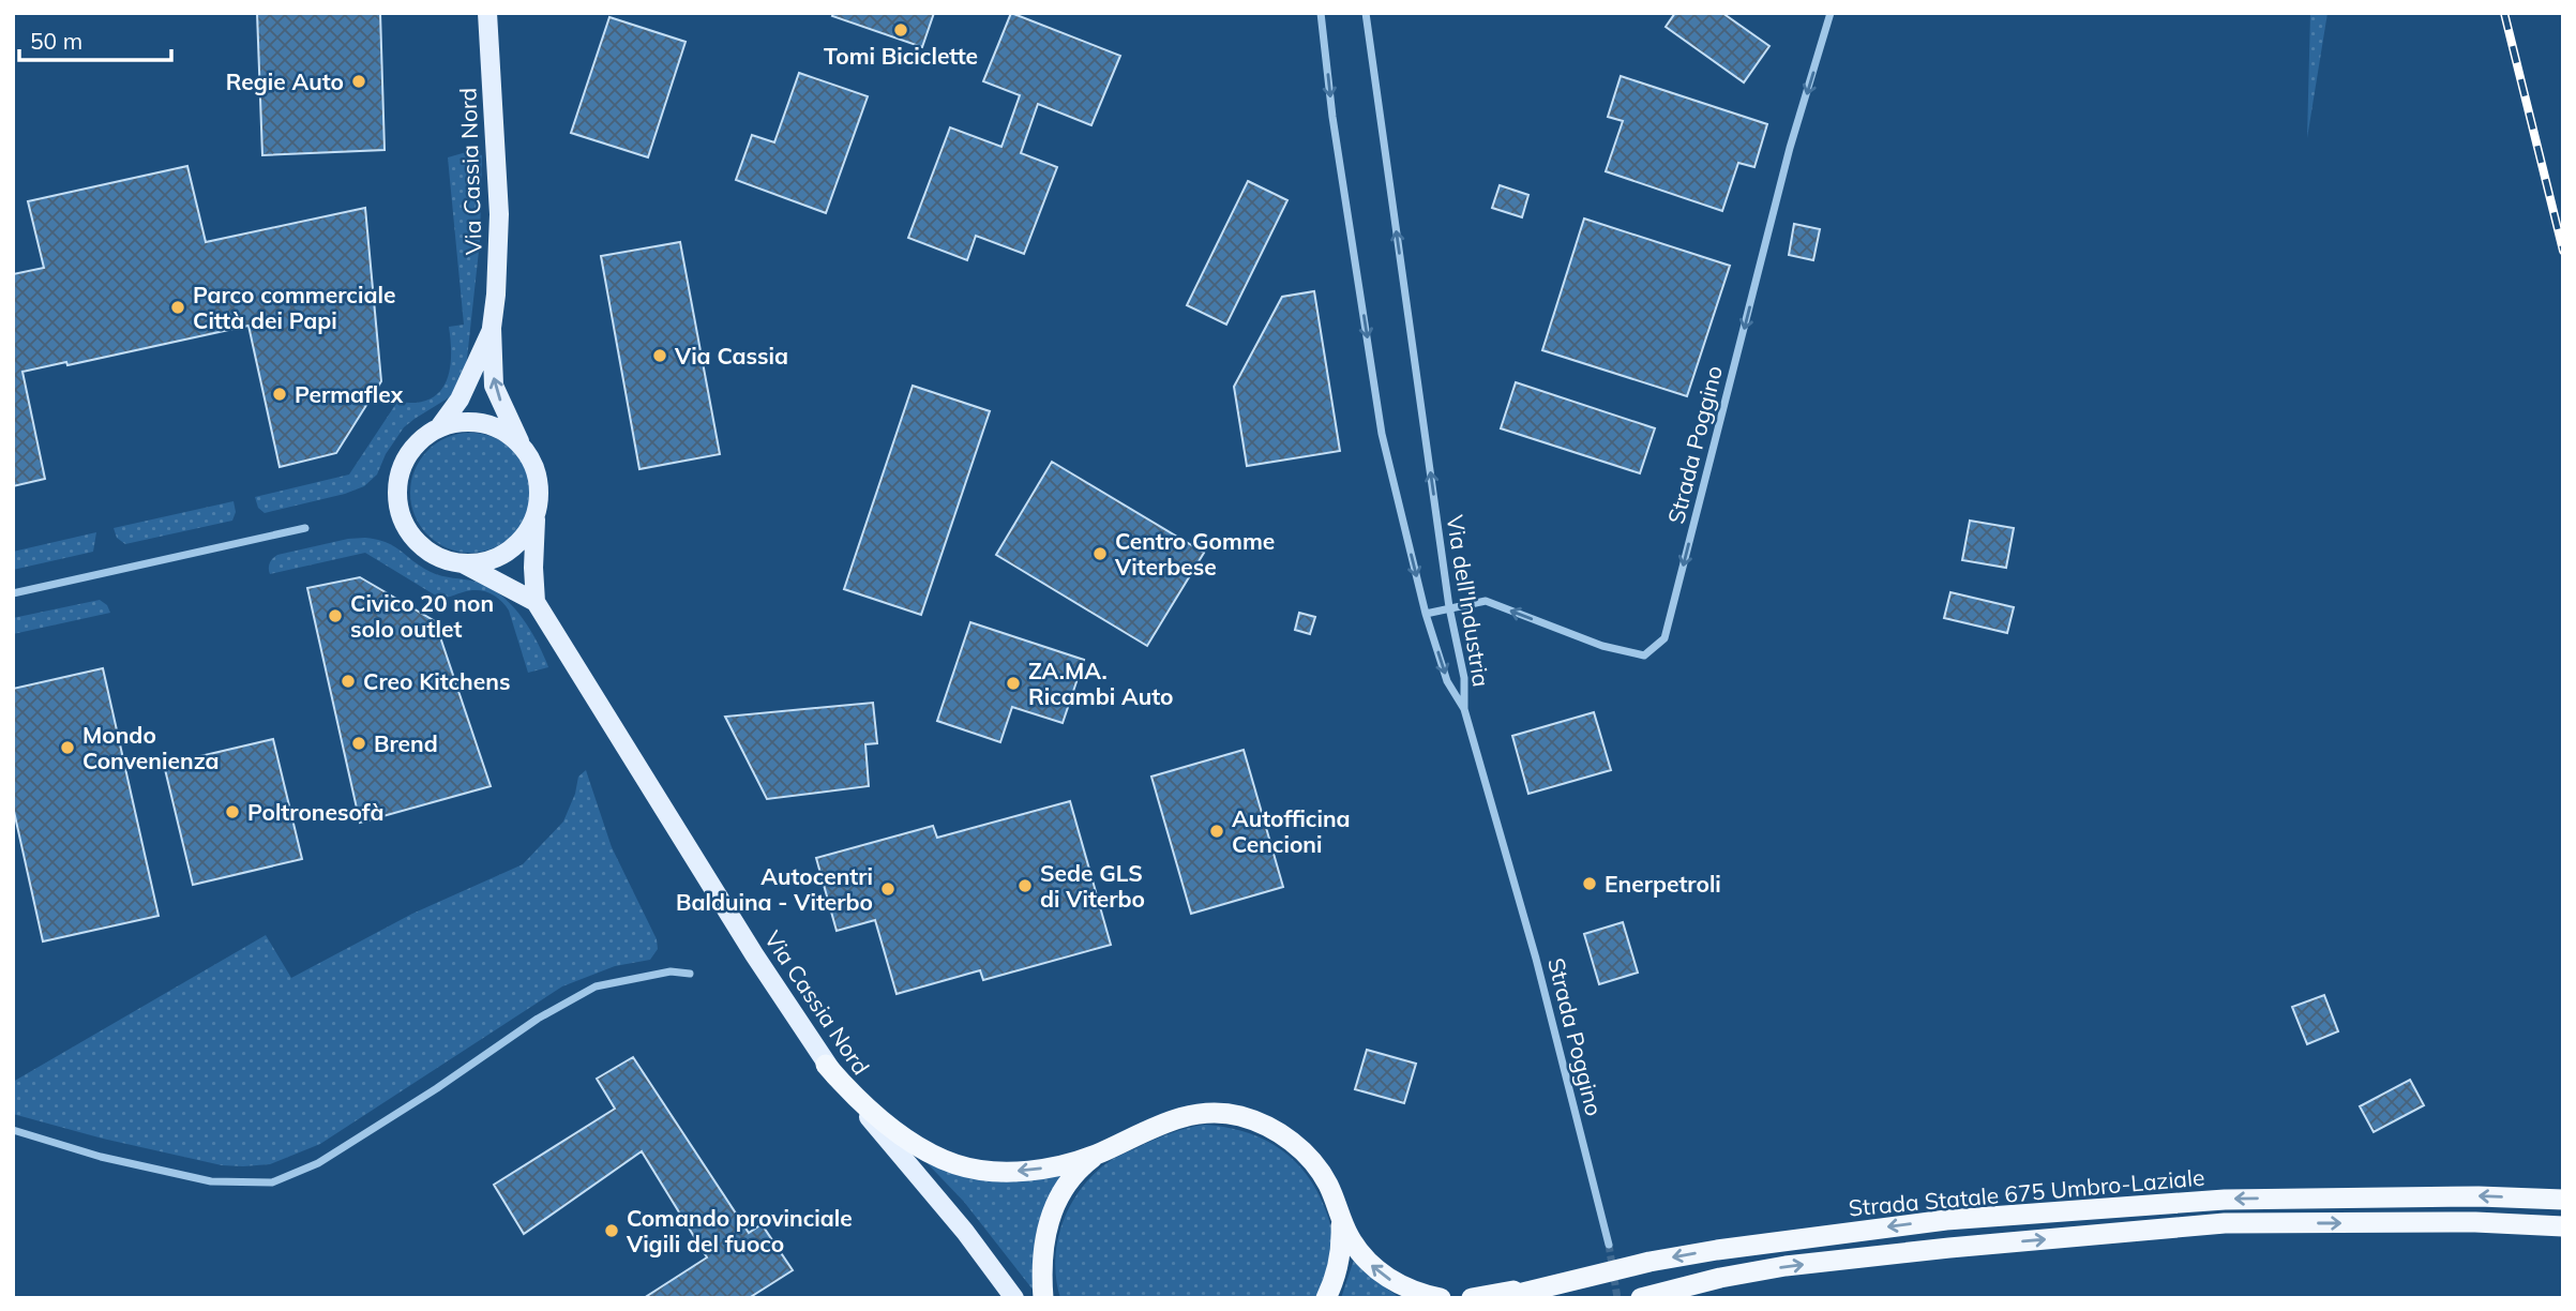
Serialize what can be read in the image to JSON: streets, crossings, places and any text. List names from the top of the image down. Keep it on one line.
{"streets":{"highway":["Strada Statale 675 Umbro-Laziale"],"main road":["Via Cassia Nord"],"street":["Strada Poggino","Via dell'Industria"]},"crossings":[["Strada Poggino","Via dell'Industria"]],"one_way":["Strada Poggino"],"places":["Tomi Biciclette","Regie Auto","Parco commerciale Città dei Papi","Via Cassia","Permaflex","Centro Gomme Viterbese","Civico 20 non solo outlet","Creo Kitchens","ZA.MA. Ricambi Auto","Brend","Mondo Convenienza","Poltronesofà","Autofficina Cencioni","Enerpetroli","Sede GLS di Viterbo","Autocentri Balduina - Viterbo","Comando provinciale Vigili del fuoco"],"scale_bar":"50 m"}
